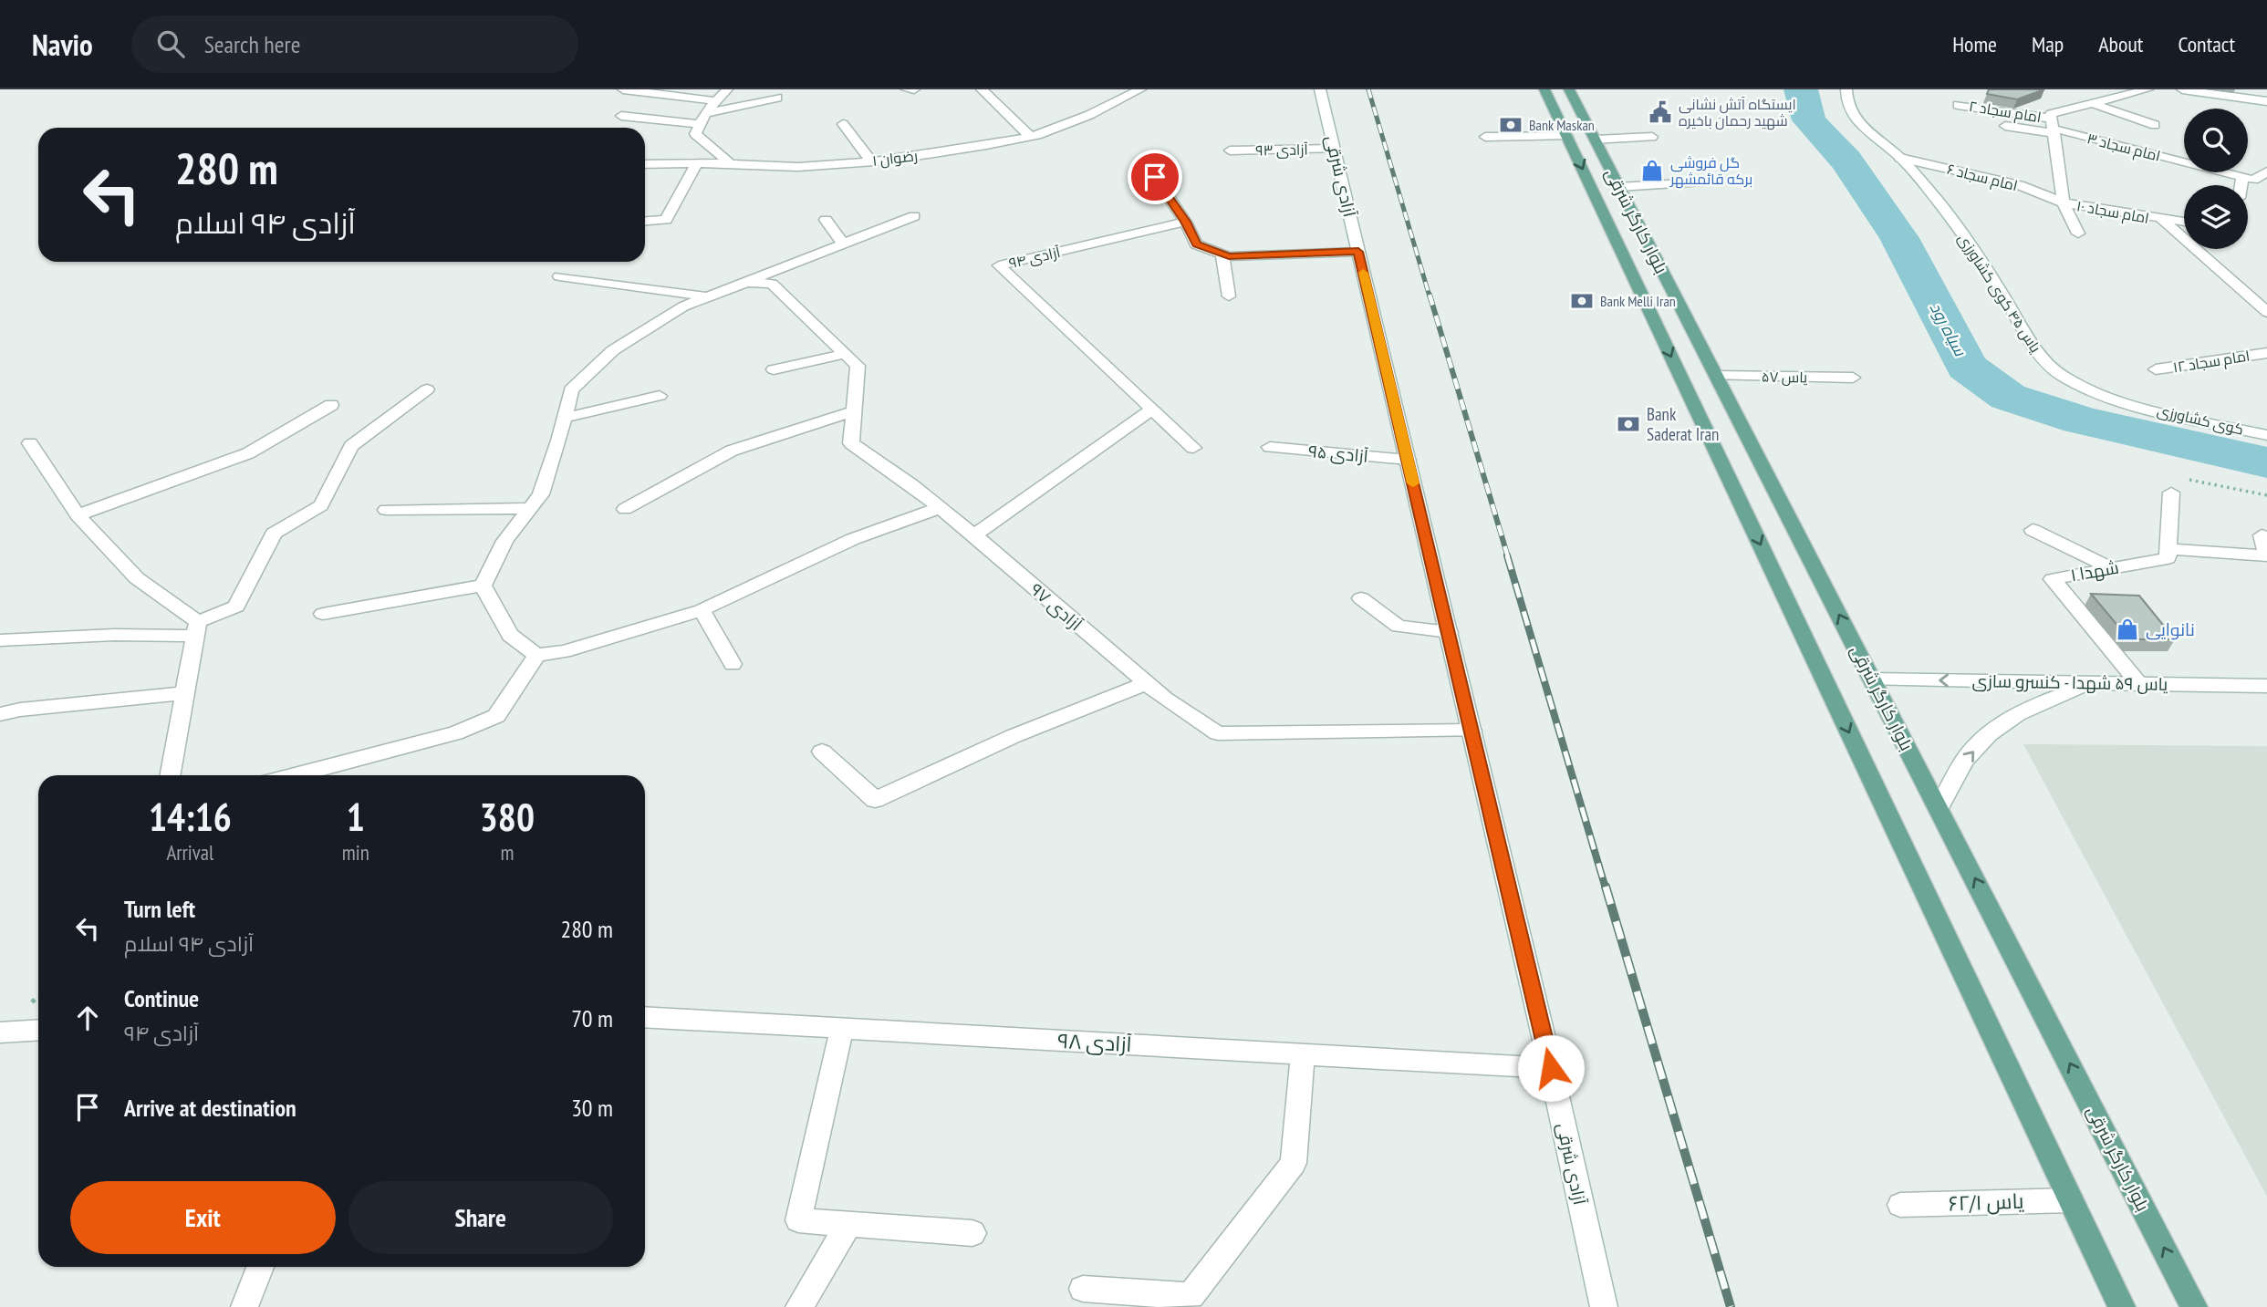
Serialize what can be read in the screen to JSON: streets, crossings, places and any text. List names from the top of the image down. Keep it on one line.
{"streets":{"main road":["بلوار کارگر شرقی"],"street":["امام سجاد ۲","امام سجاد ۳","آزادی ۹۳","رضوان ۱","آزادی شرقی","امام سجاد ۶","امام سجاد ۱۰","آزادی ۹۴","یاس ۴۵ کوی کشاورزی","امام سجاد ۱۲","یاس ۵۷","کوی کشاورزی","آزادی ۹۵","شهدا ۱","آزادی ۹۷","یاس ۵۹ شهدا - کنسرو سازی","آزادی ۹۸","یاس ۶۲/۱"]},"crossings":[["امام سجاد ۲","امام سجاد ۳"],["آزادی ۹۳","آزادی شرقی"],["آزادی شرقی","آزادی ۹۵"],["آزادی شرقی","آزادی ۹۷"],["آزادی شرقی","آزادی ۹۸"],["امام سجاد ۶","امام سجاد ۱۰"],["امام سجاد ۶","یاس ۴۵ کوی کشاورزی"],["بلوار کارگر شرقی","یاس ۵۷"],["بلوار کارگر شرقی","یاس ۵۹ شهدا - کنسرو سازی"],["بلوار کارگر شرقی","یاس ۶۲/۱"],["یاس ۴۵ کوی کشاورزی","کوی کشاورزی"],["شهدا ۱","یاس ۵۹ شهدا - کنسرو سازی"]],"water":["سیاه رود"],"places":{"public building":["ایستگاه آتش نشانی شهید رحمان باخیره"],"bank":["Bank Maskan","Bank Melli Iran","Bank Saderat Iran"],"shop":["گل فروشی برکه قائمشهر","نانوایی"]},"page":{"header":"Navio","search":"Search here","nav":["Home","Map","About","Contact"],"turn":["280 m","آزادی ۹۴ اسلام"],"eta":["14:16","Arrival","1","min","380","m"],"list":[{"name":"Turn left","note":"آزادی ۹۴ اسلام","value":"280 m"},{"name":"Continue","note":"آزادی ۹۴","value":"70 m"},{"name":"Arrive at destination","value":"30 m"}],"buttons":["Exit","Share"]}}
